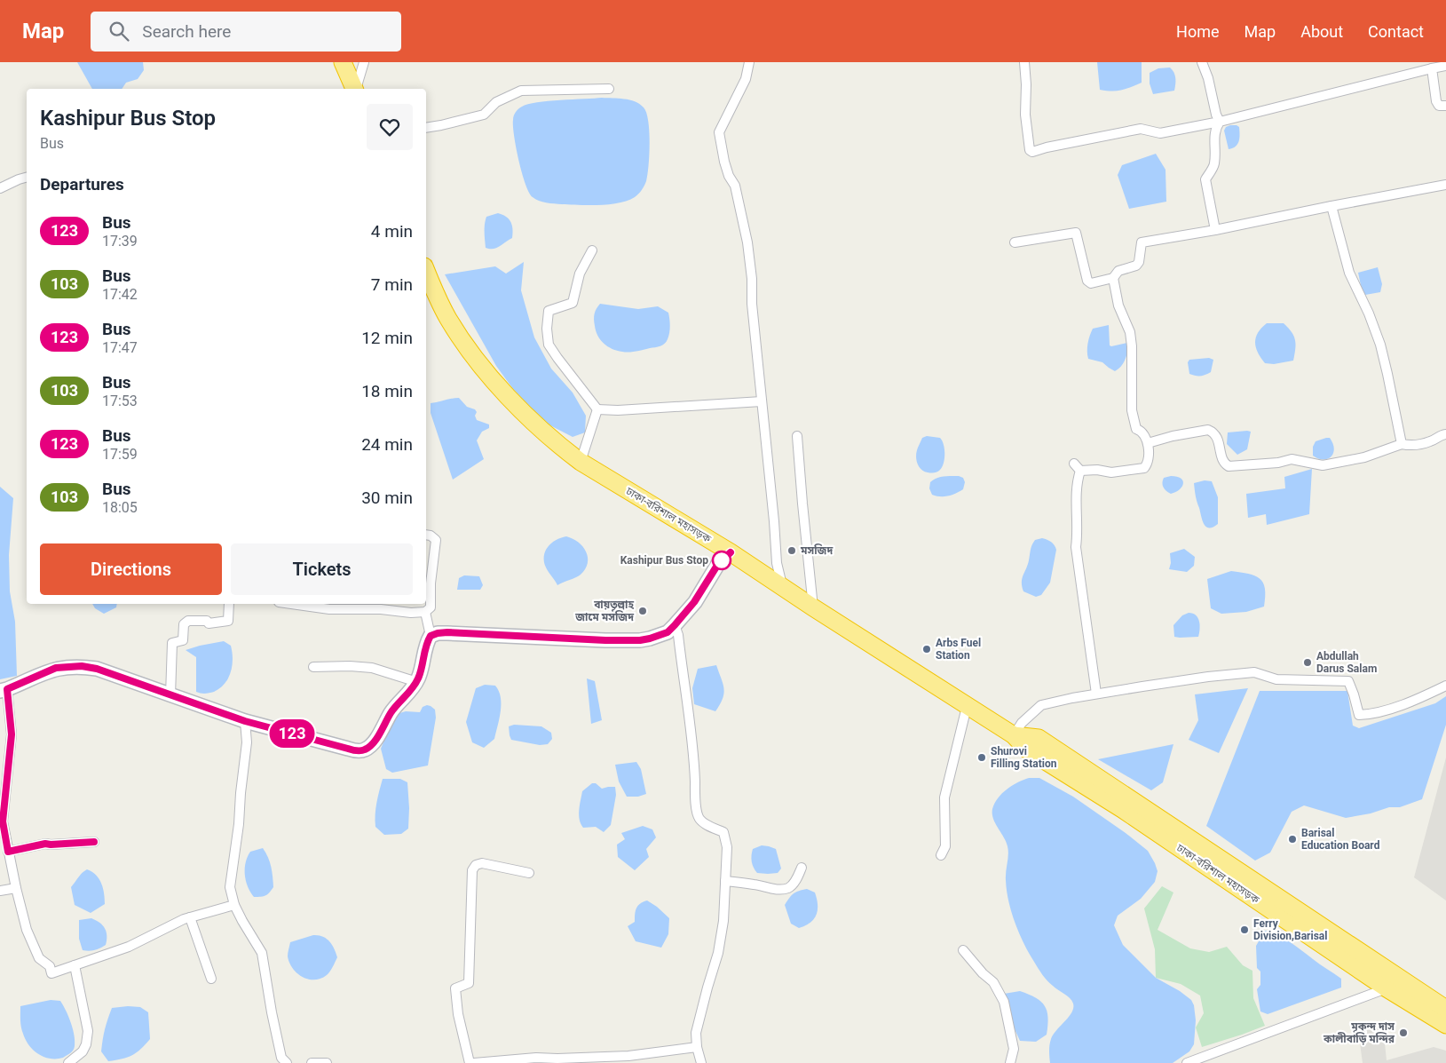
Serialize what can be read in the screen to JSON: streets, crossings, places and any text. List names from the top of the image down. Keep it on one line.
{"streets":{"highway":["ঢাকা-বরিশাল মহাসড়ক"]},"places":["মসজিদ","Kashipur Bus Stop","বায়তুল্লাহ জামে মসজিদ","Arbs Fuel Station","Abdullah Darus Salam","Shurovi Filling Station","Barisal Education Board","Ferry Division,Barisal","মুকুন্দ দাস কালীবাড়ি মন্দির"],"lines":["bus line 123"],"page":{"header":"Map","search":"Search here","nav":["Home","Map","About","Contact"],"on_map":"123","heading":[["Kashipur Bus Stop","Bus"],"Departures"],"list":[{"mark":"123","name":"Bus","note":"17:39","value":"4 min"},{"mark":"103","name":"Bus","note":"17:42","value":"7 min"},{"mark":"123","name":"Bus","note":"17:47","value":"12 min"},{"mark":"103","name":"Bus","note":"17:53","value":"18 min"},{"mark":"123","name":"Bus","note":"17:59","value":"24 min"},{"mark":"103","name":"Bus","note":"18:05","value":"30 min"}],"buttons":["Directions","Tickets"]}}
